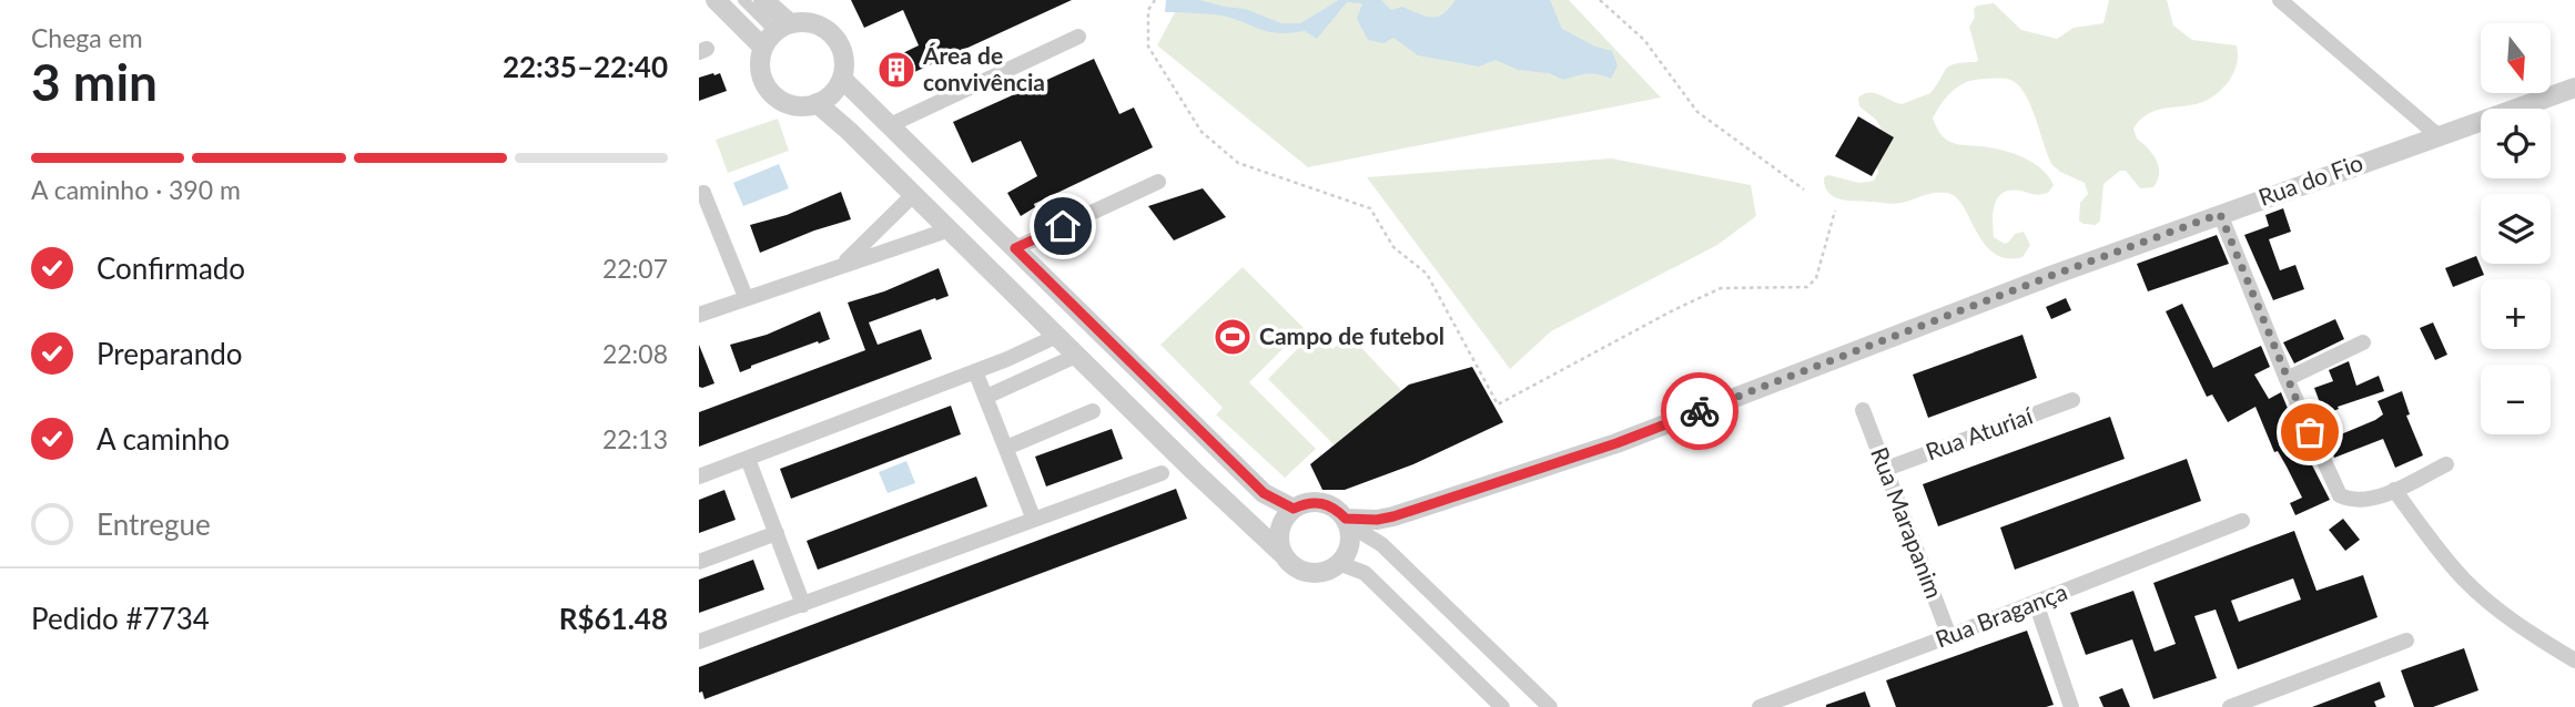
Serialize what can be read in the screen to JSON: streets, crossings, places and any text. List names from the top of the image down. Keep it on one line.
{"streets":{"street":["Rua do Fio","Rua Aturiaí","Rua Marapanim","Rua Bragança"]},"crossings":[["Rua Aturiaí","Rua Marapanim"],["Rua Marapanim","Rua Bragança"]],"places":{"building":["Área de convivência"],"sports":["Campo de futebol"]},"north":"bottom","page":{"heading":["3 min","Chega em","22:35–22:40"],"panel":["Pedido #7734","R$61.48"],"map_buttons":["+","−"],"bar":"A caminho · 390 m","list":[["Confirmado","22:07"],["Preparando","22:08"],["A caminho","22:13"],"Entregue"]}}
